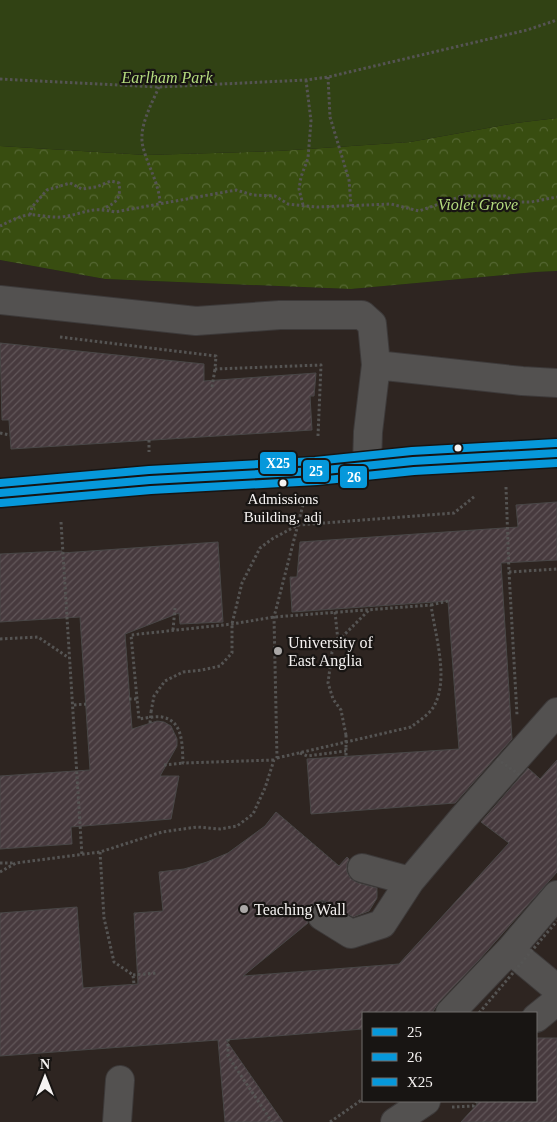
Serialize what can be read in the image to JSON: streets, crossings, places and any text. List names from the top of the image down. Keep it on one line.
{"parks":["Earlham Park","Violet Grove"],"places":["Admissions Building, adj","University of East Anglia","Teaching Wall"],"lines":["transit line X25","transit line 25","transit line 26"],"legend":["25","26","X25"],"north":"top"}
